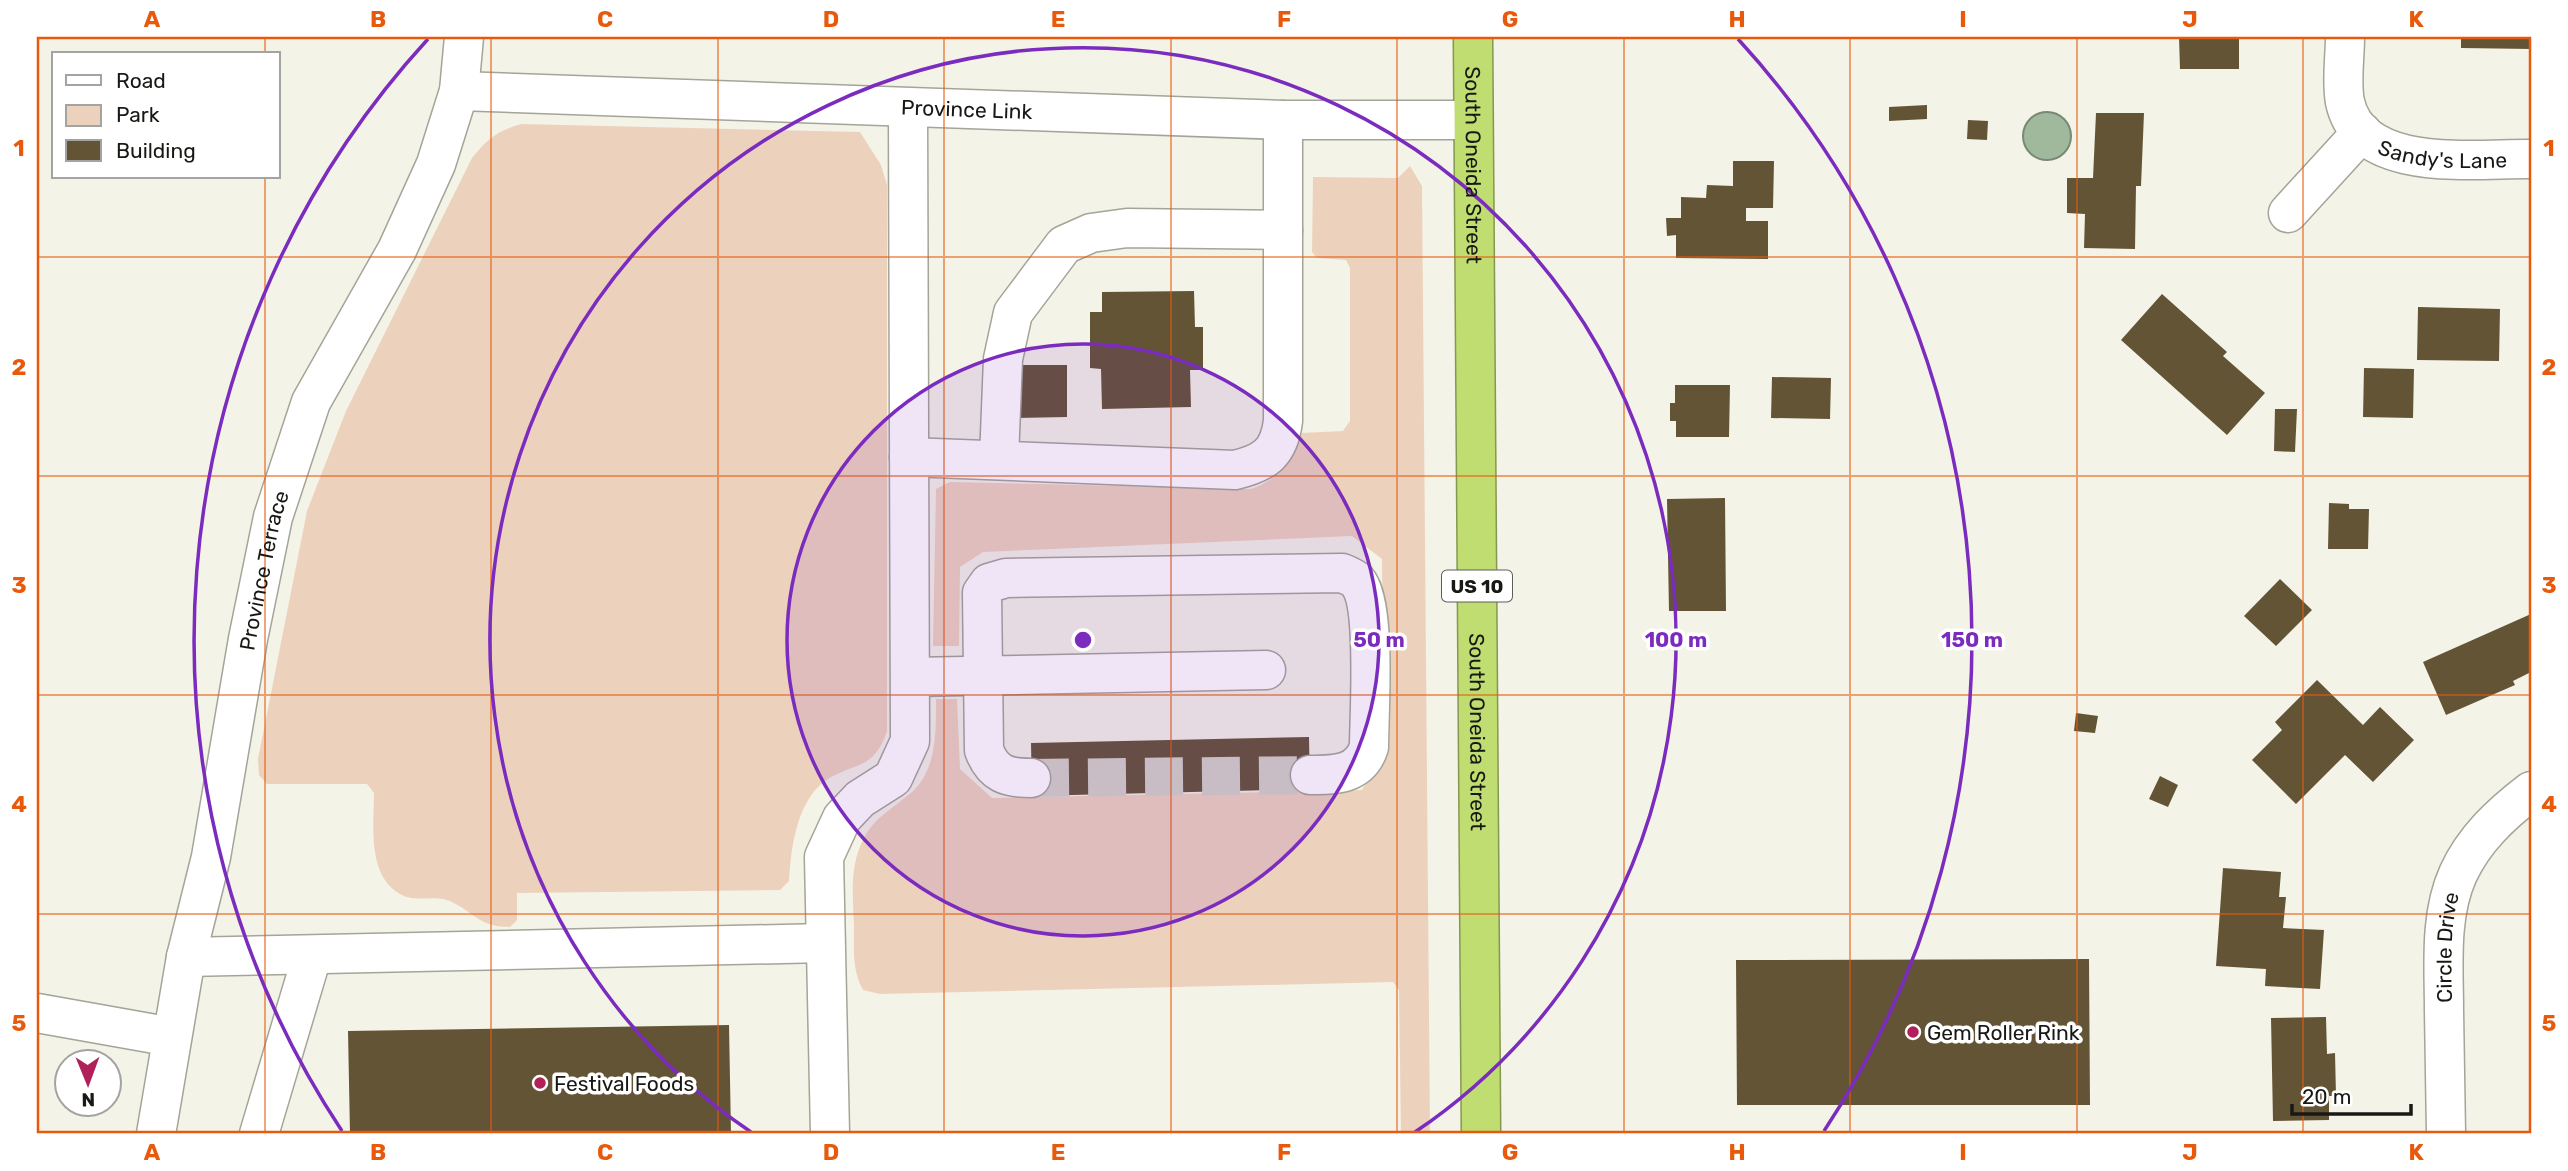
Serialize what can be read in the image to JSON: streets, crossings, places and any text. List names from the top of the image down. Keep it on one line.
{"streets":{"highway":["South Oneida Street","US 10"],"street":["Province Link","Sandy's Lane","Province Terrace","Circle Drive"]},"crossings":[["Province Link","South Oneida Street"],["Province Link","Province Terrace"]],"places":["Gem Roller Rink","Festival Foods"],"legend":["Road","Park","Building"],"scale_bar":"20 m","north":"bottom","grid":{"columns":["A","B","C","D","E","F","G","H","I","J","K"],"rows":["1","2","3","4","5"]},"rings":["50 m","100 m","150 m"]}
